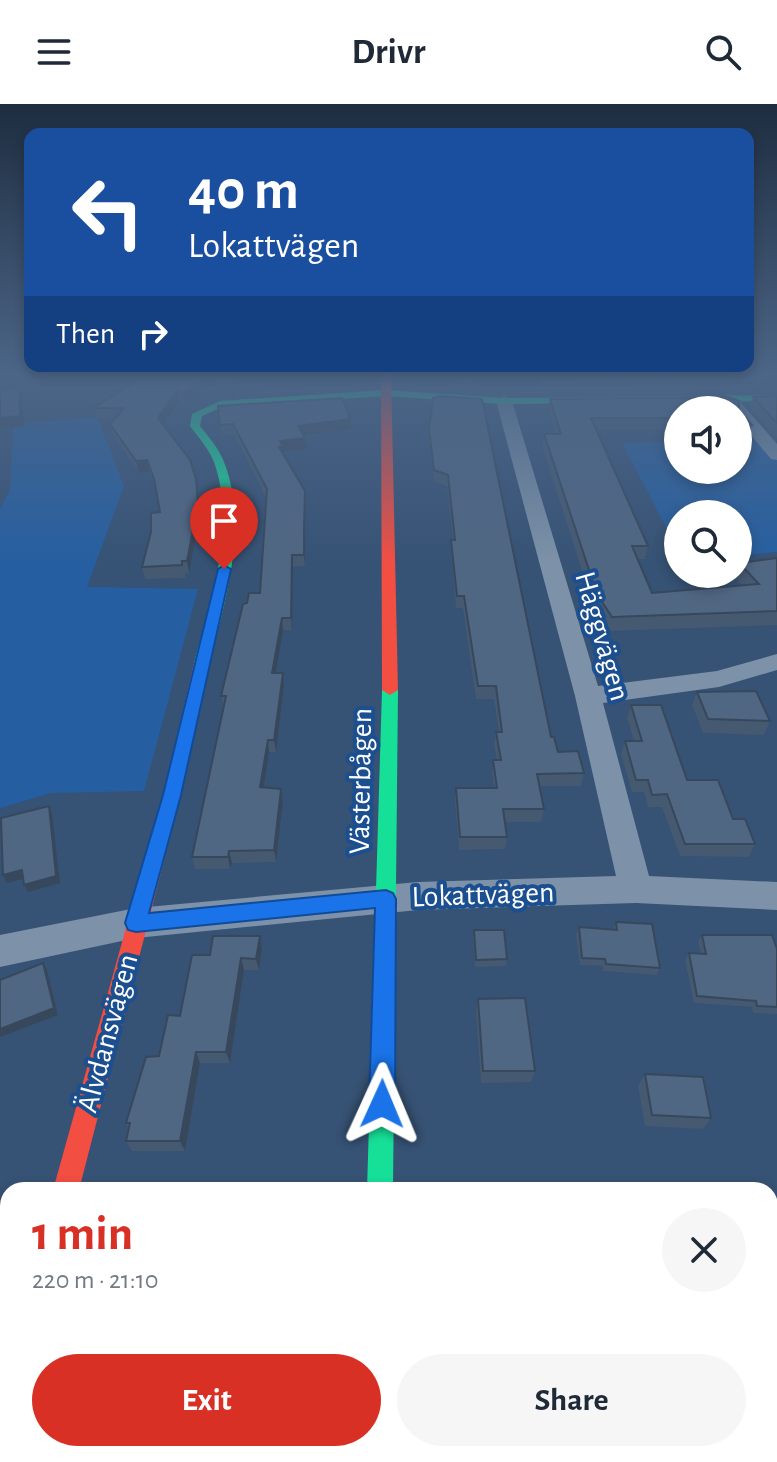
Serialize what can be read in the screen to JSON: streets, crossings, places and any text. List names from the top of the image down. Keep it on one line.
{"streets":{"street":["Häggvägen","Västerbågen","Lokattvägen","Älvdansvägen"]},"crossings":[["Häggvägen","Lokattvägen"],["Västerbågen","Lokattvägen"],["Lokattvägen","Älvdansvägen"]],"page":{"header":"Drivr","turn":["40 m","Lokattvägen"],"then":"Then","heading":["1 min","220 m · 21:10"],"buttons":["Exit","Share"]}}
